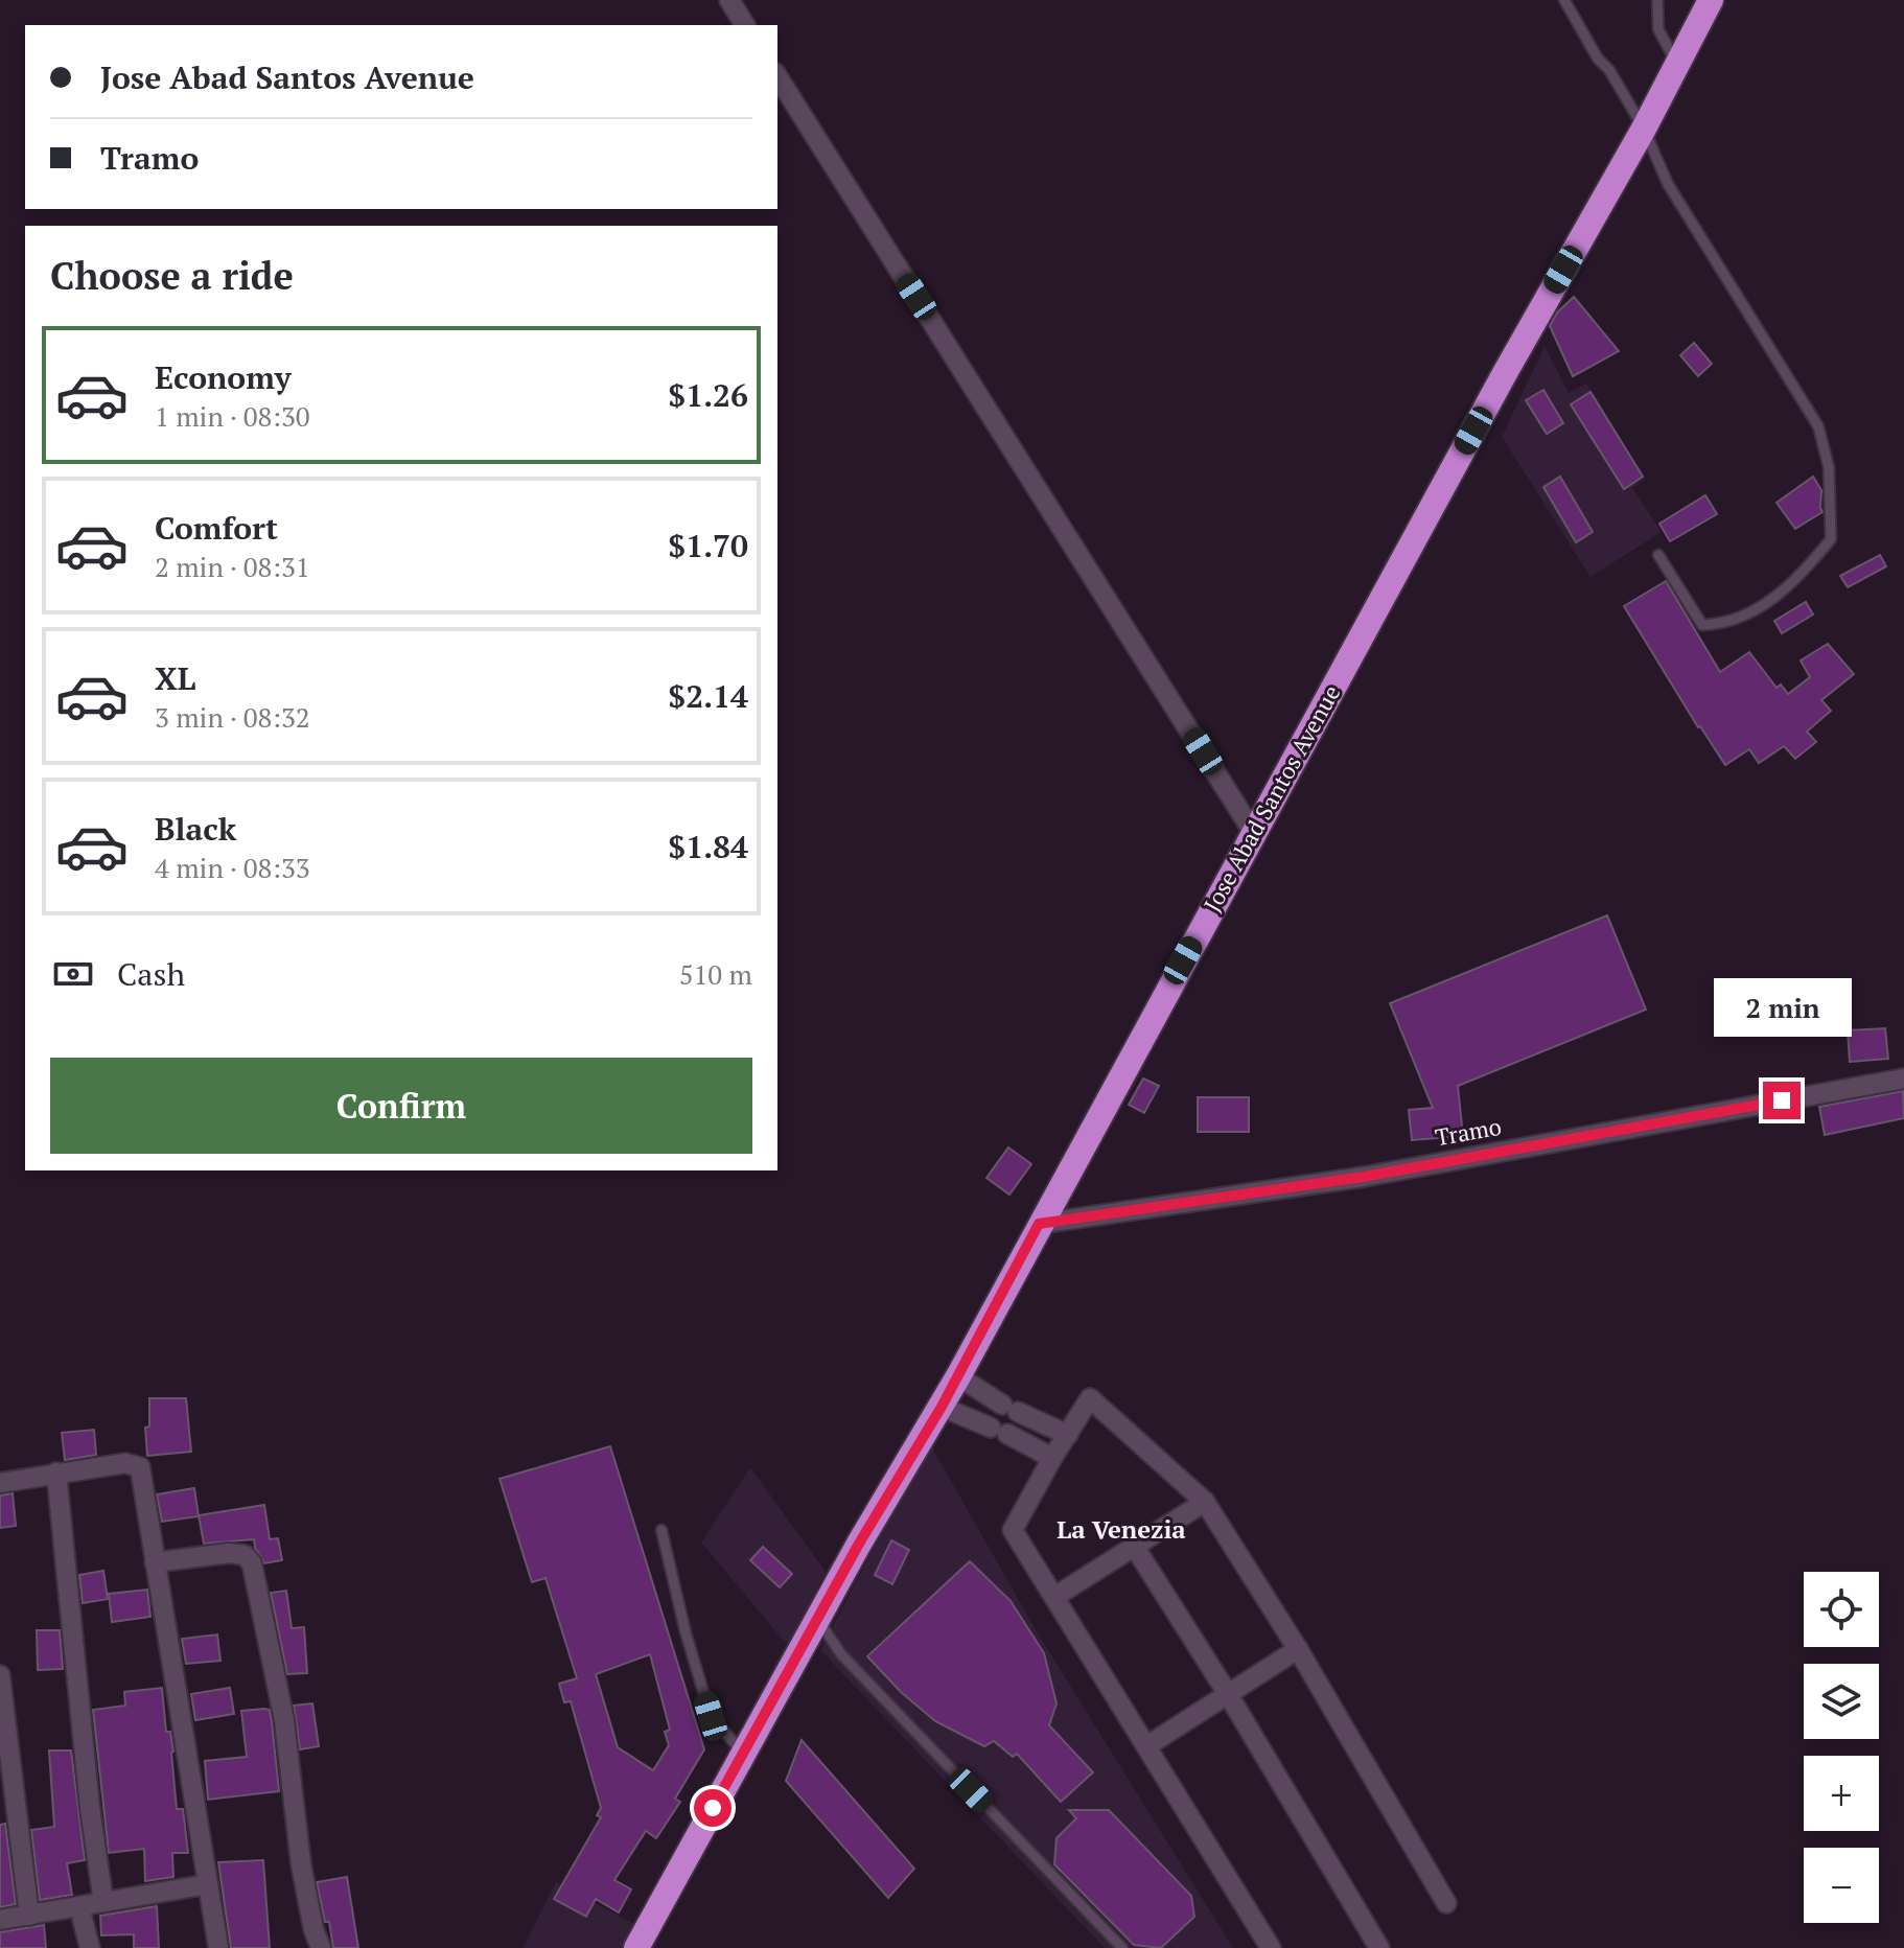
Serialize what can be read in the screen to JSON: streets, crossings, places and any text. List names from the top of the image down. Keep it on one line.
{"streets":{"highway":["Jose Abad Santos Avenue"],"street":["Tramo"]},"crossings":[["Jose Abad Santos Avenue","Tramo"]],"districts":["La Venezia"],"page":{"banner":["Jose Abad Santos Avenue","Tramo"],"heading":"Choose a ride","list":[{"name":"Economy","note":"1 min · 08:30","value":"$1.26"},{"name":"Comfort","note":"2 min · 08:31","value":"$1.70"},{"name":"XL","note":"3 min · 08:32","value":"$2.14"},{"name":"Black","note":"4 min · 08:33","value":"$1.84"}],"pay":["Cash","510 m"],"bubble":"2 min","buttons":"Confirm","map_buttons":["+","−"]}}
